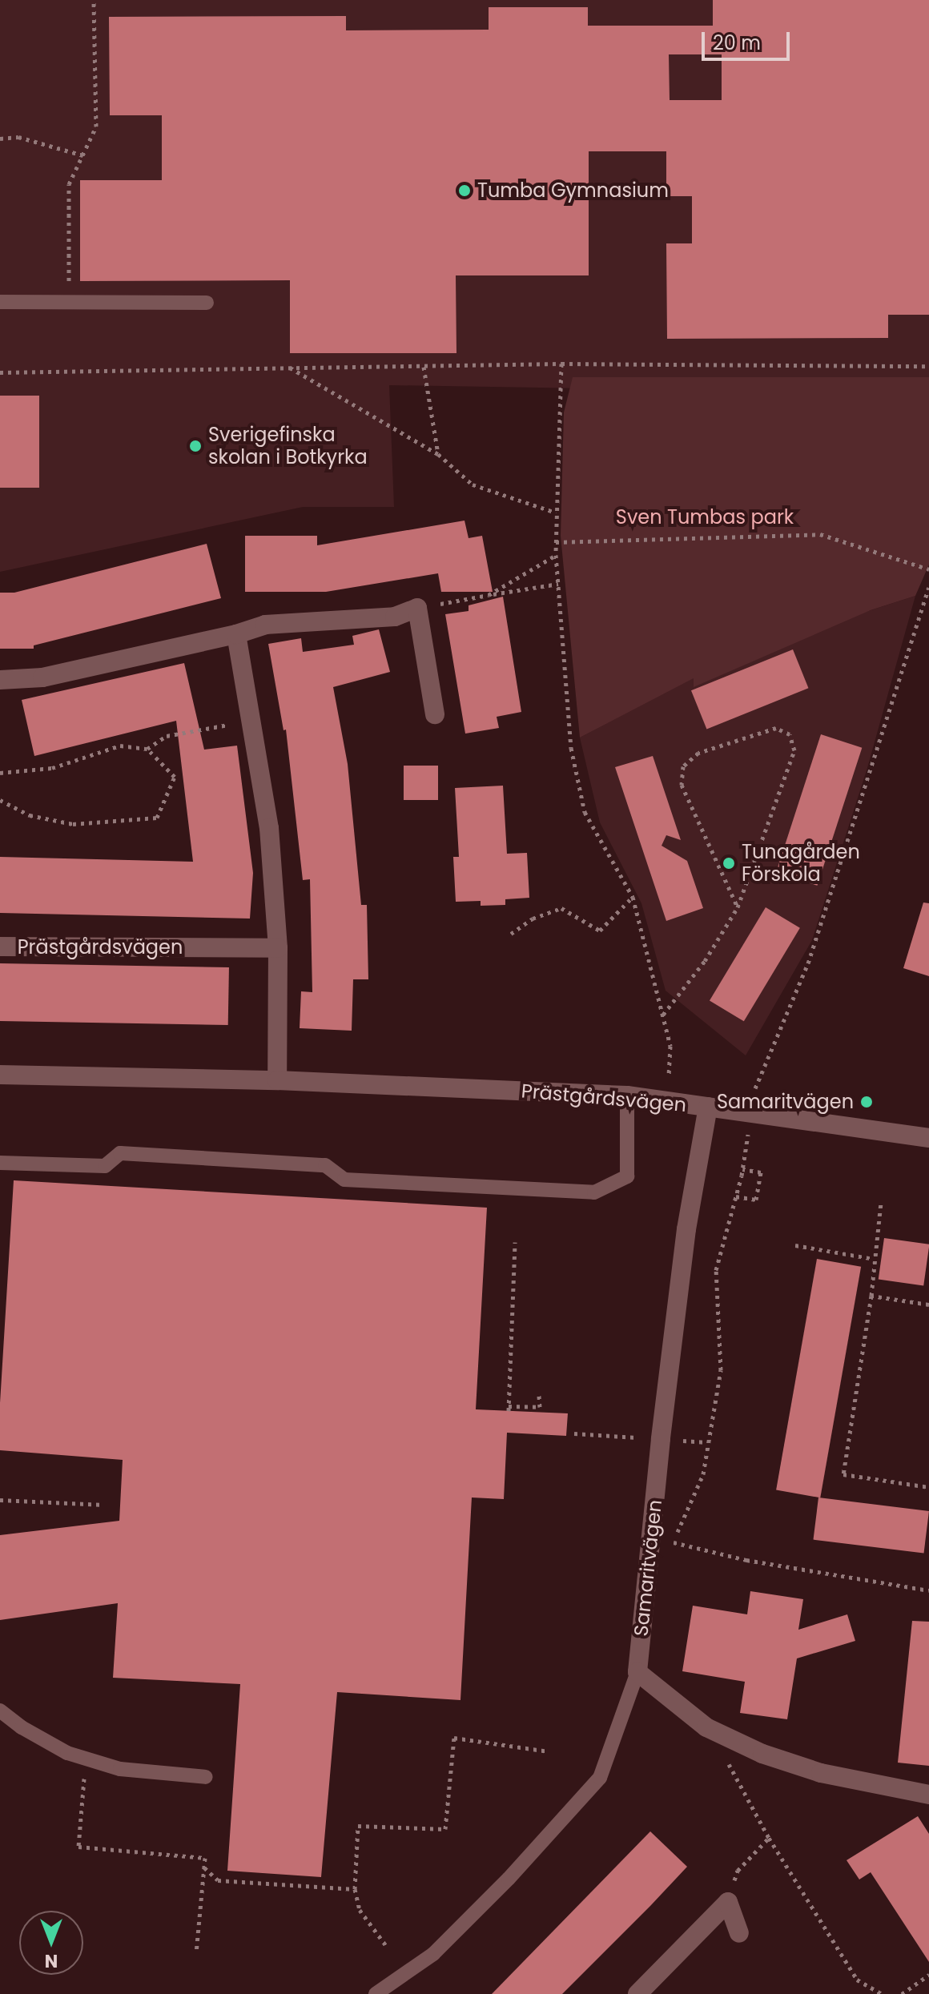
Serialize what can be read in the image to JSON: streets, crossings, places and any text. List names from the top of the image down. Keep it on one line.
{"streets":{"street":["Prästgårdsvägen","Samaritvägen"]},"crossings":[["Prästgårdsvägen","Samaritvägen"]],"parks":["Sven Tumbas park"],"places":["Tumba Gymnasium","Sverigefinska skolan i Botkyrka","Tunagården Förskola","Samaritvägen"],"scale_bar":"20 m","north":"bottom"}
